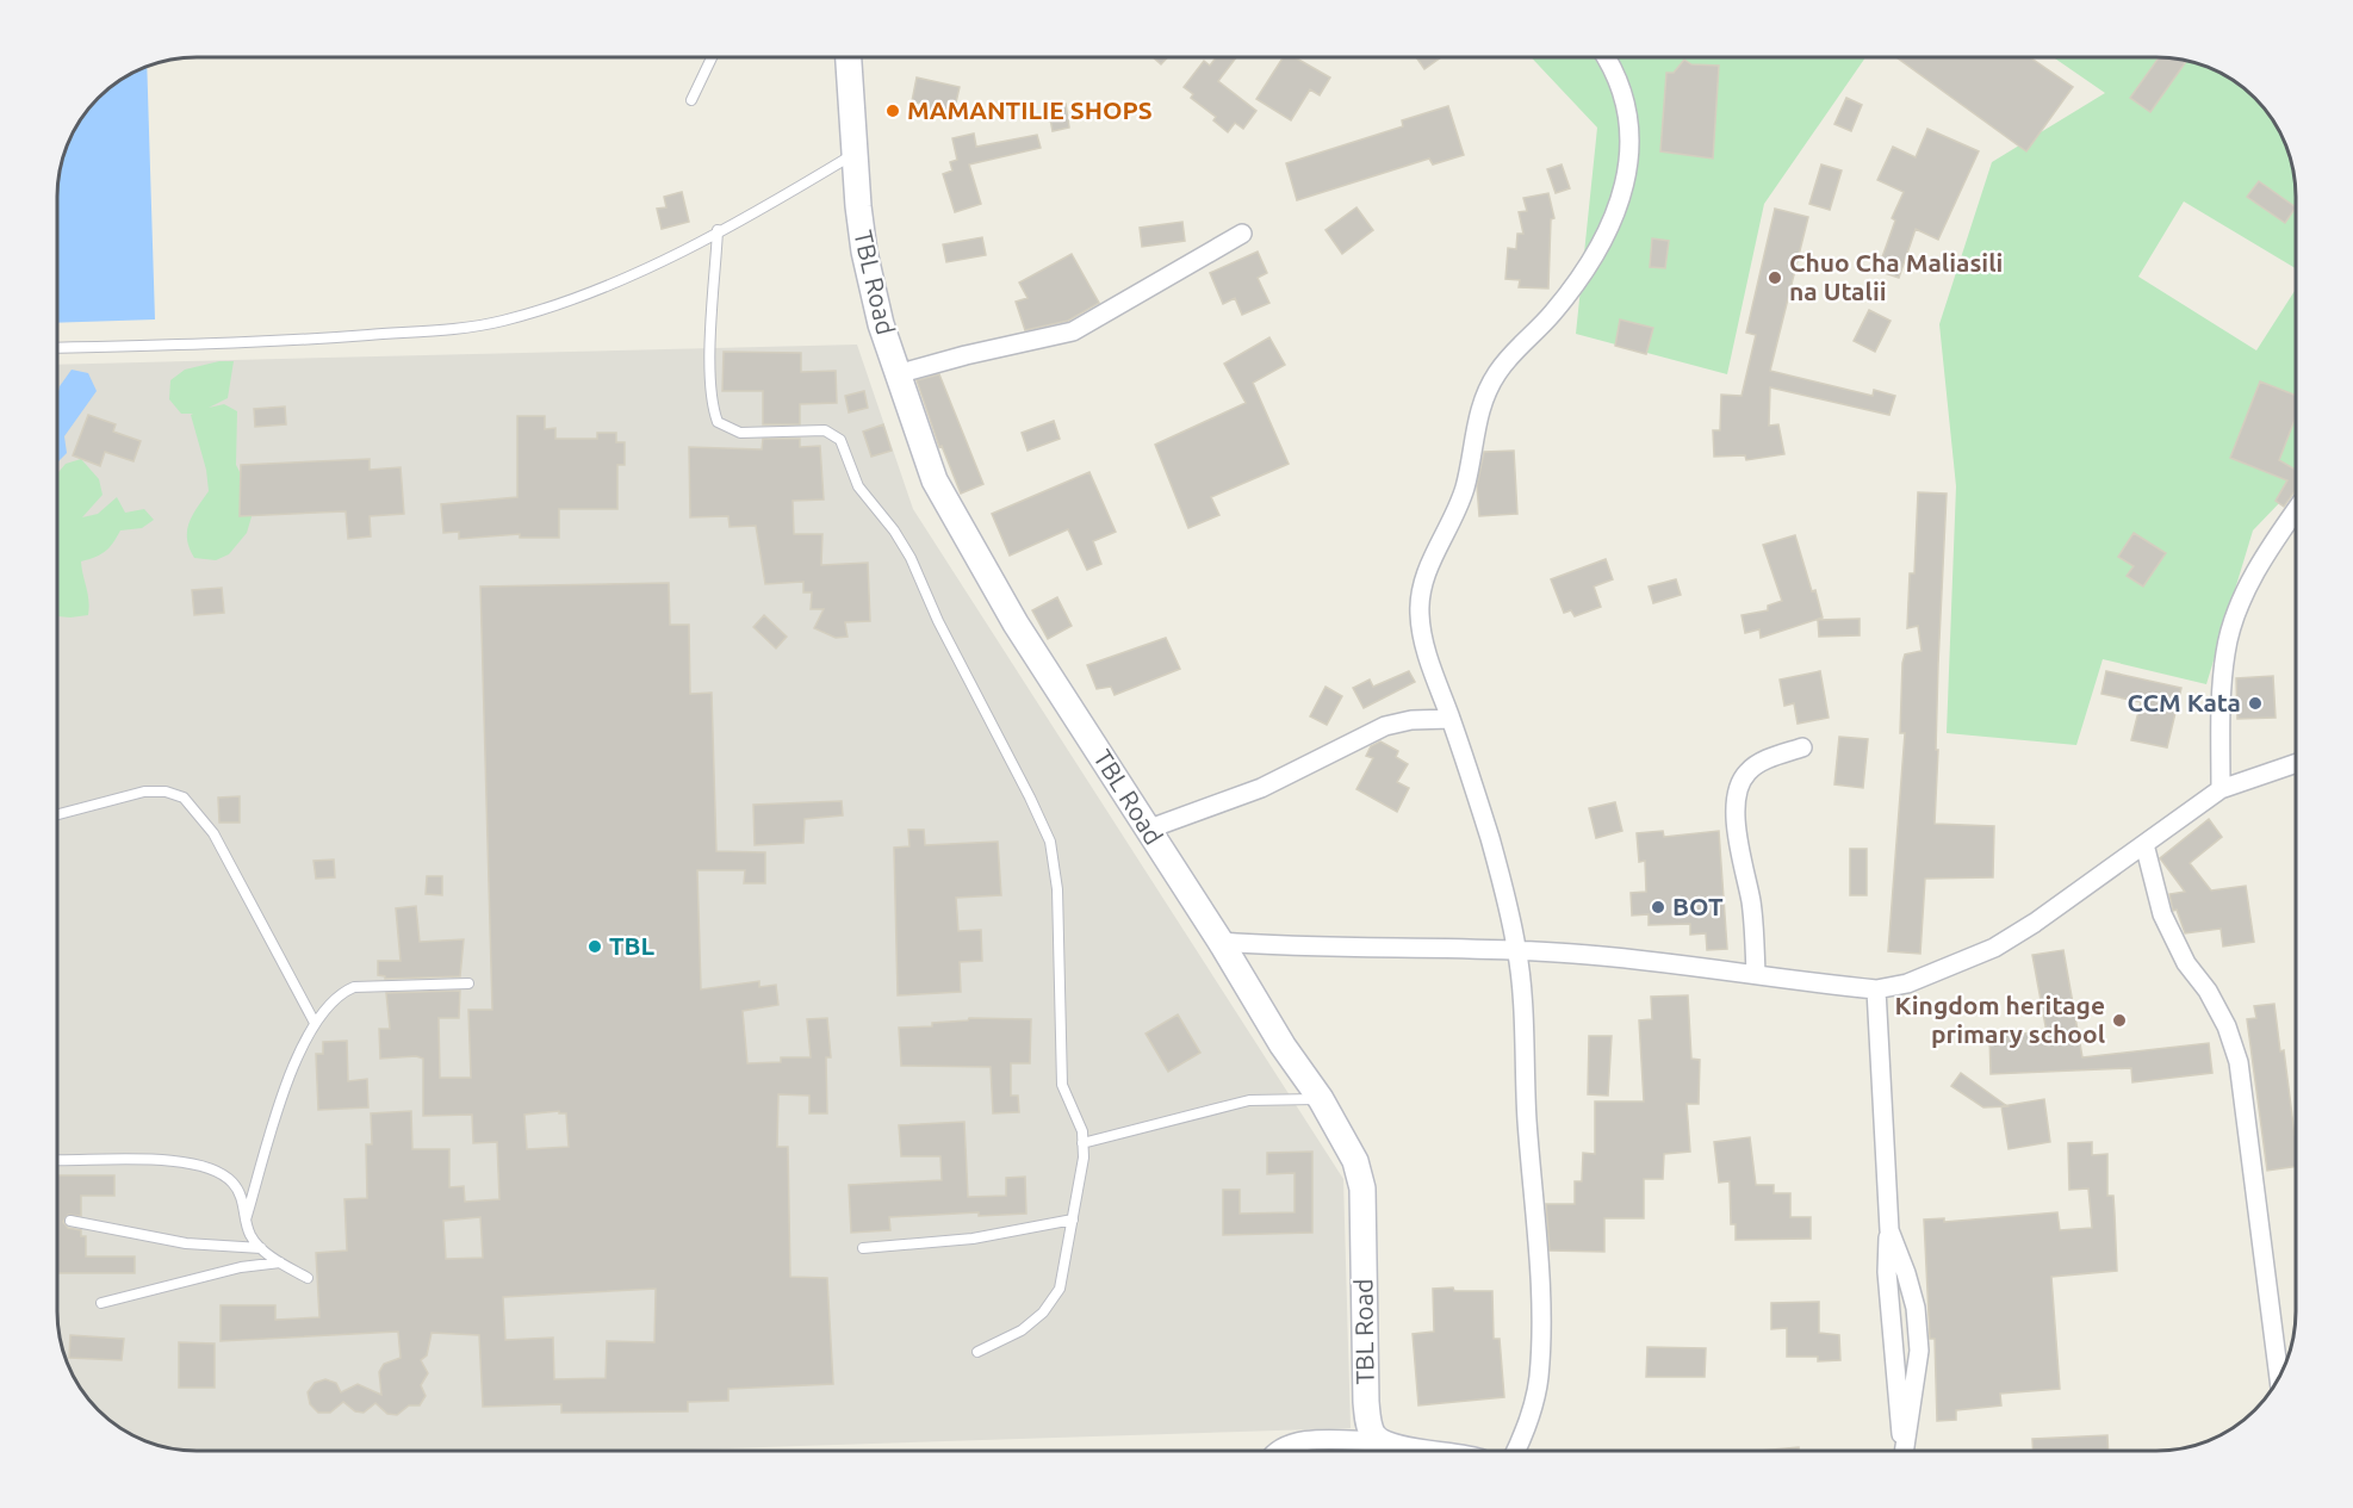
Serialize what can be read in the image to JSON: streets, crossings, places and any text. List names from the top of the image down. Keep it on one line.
{"streets":{"street":["TBL Road"]},"places":["MAMANTILIE SHOPS","Chuo Cha Maliasili na Utalii","CCM Kata","BOT","TBL","Kingdom heritage primary school"]}
